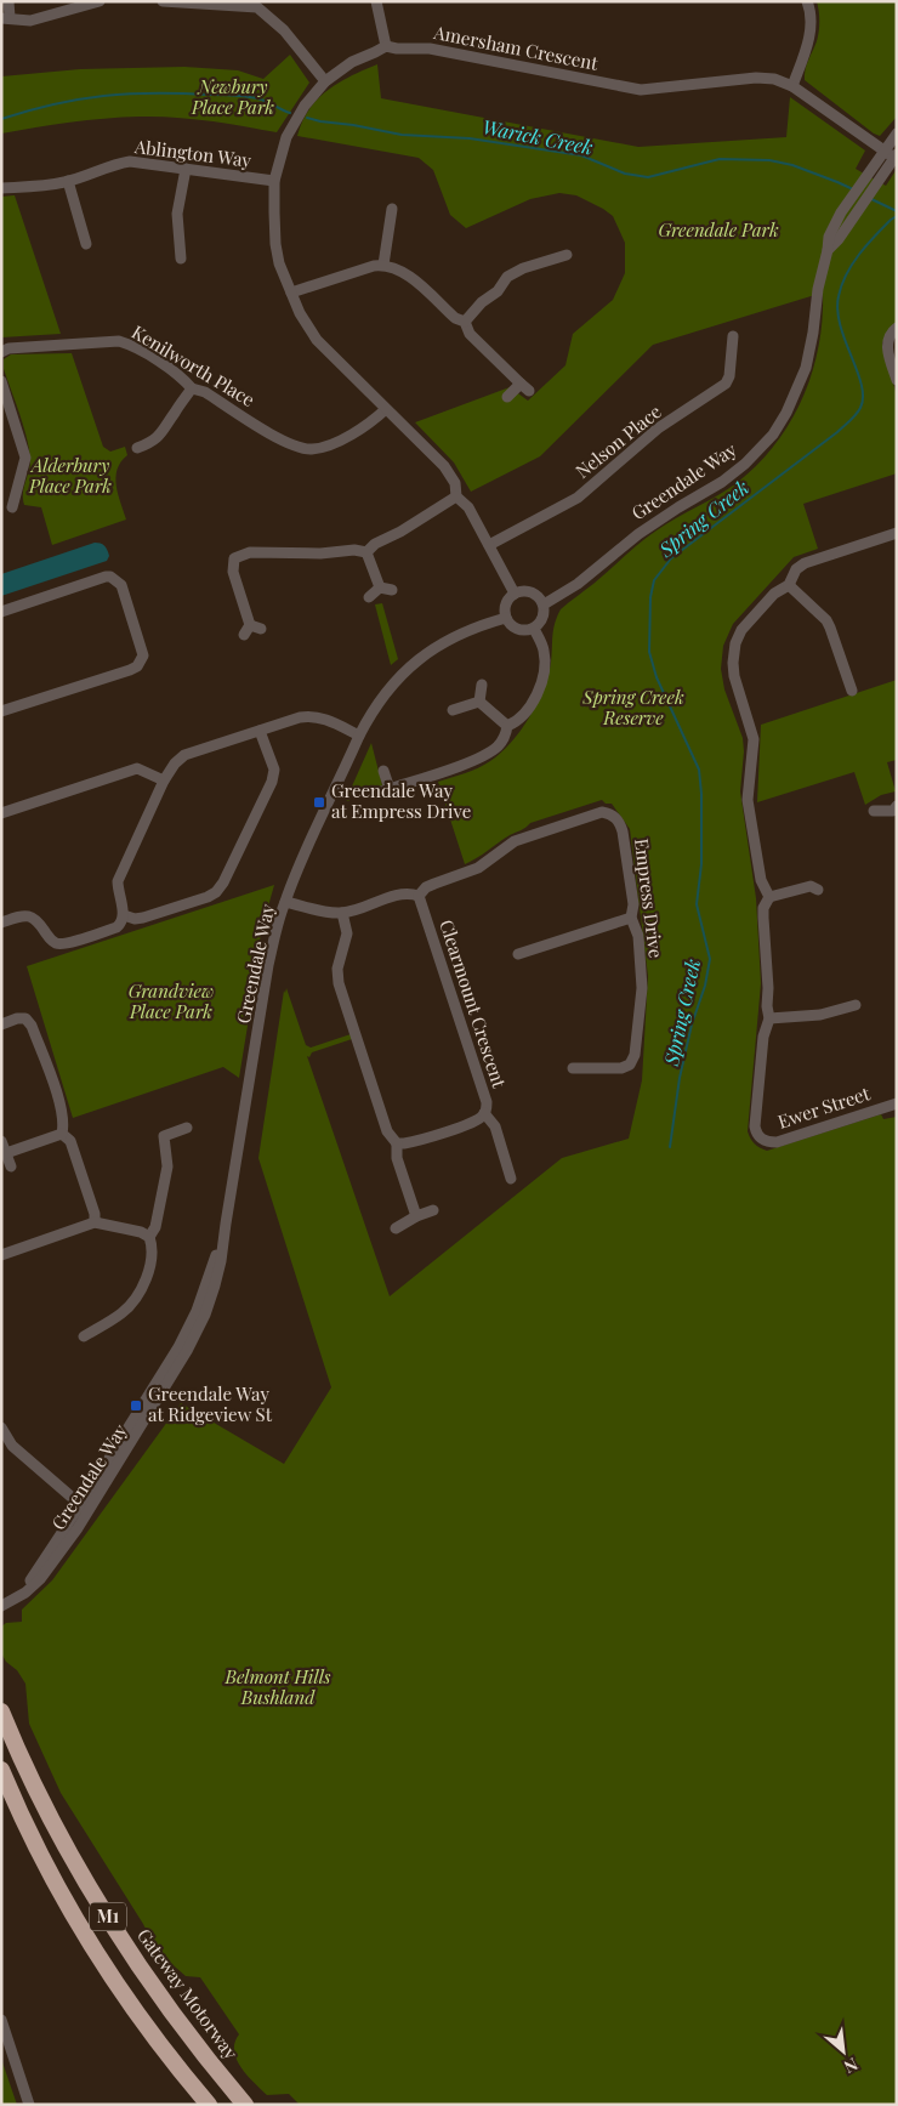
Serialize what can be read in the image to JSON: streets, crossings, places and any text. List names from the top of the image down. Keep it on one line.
{"streets":{"highway":["M1","Gateway Motorway"],"street":["Amersham Crescent","Ablington Way","Kenilworth Place","Nelson Place","Greendale Way","Empress Drive","Clearmount Crescent","Ewer Street"]},"crossings":[["Amersham Crescent","Greendale Way"],["Greendale Way","Empress Drive"],["Empress Drive","Clearmount Crescent"]],"water":["Warick Creek","Spring Creek"],"parks":["Newbury Place Park","Greendale Park","Alderbury Place Park","Spring Creek Reserve","Grandview Place Park","Belmont Hills Bushland"],"places":{"transit":["Greendale Way at Empress Drive","Greendale Way at Ridgeview St"]},"north":"bottom right"}
